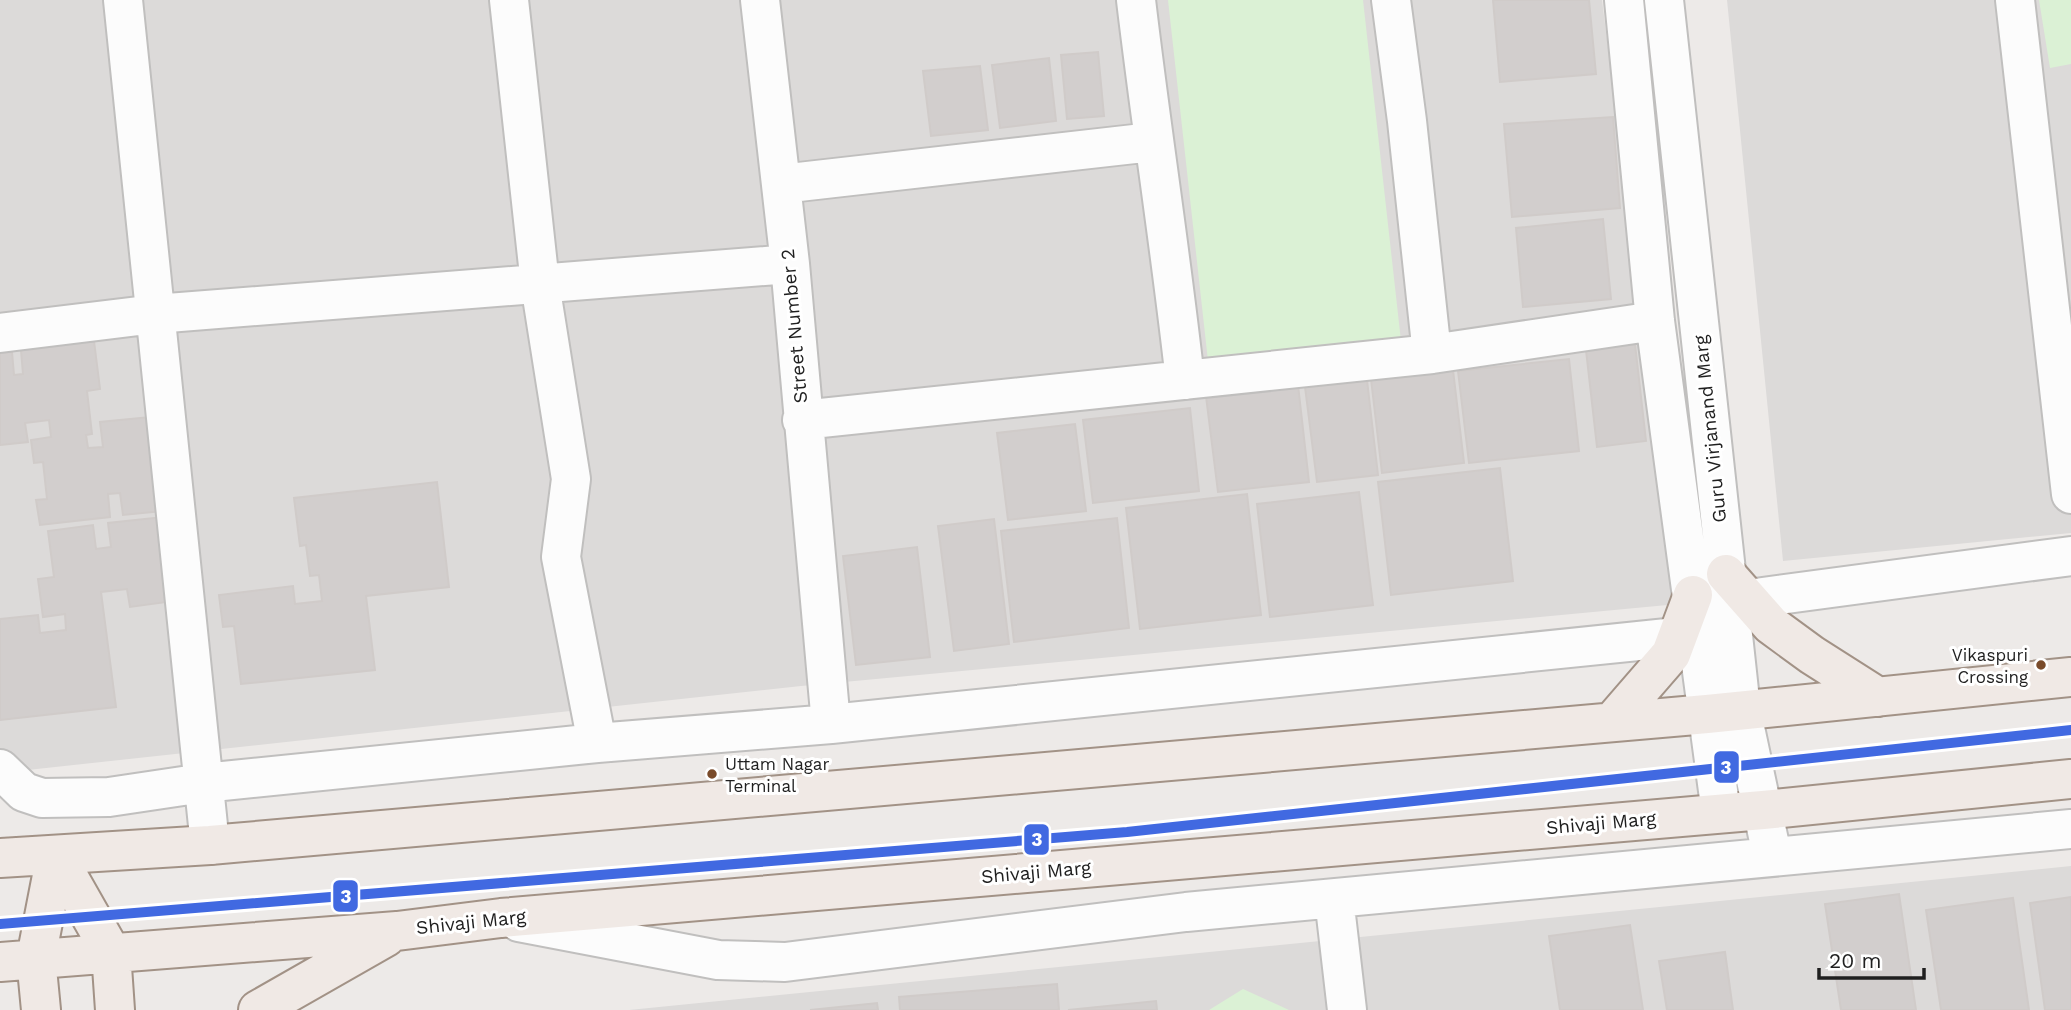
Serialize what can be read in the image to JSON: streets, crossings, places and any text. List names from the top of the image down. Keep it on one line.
{"streets":{"main road":["Shivaji Marg"],"street":["Street Number 2","Guru Virjanand Marg"]},"crossings":[["Guru Virjanand Marg","Shivaji Marg"]],"places":["Vikaspuri Crossing","Uttam Nagar Terminal"],"lines":["transit line 3"],"scale_bar":"20 m"}
